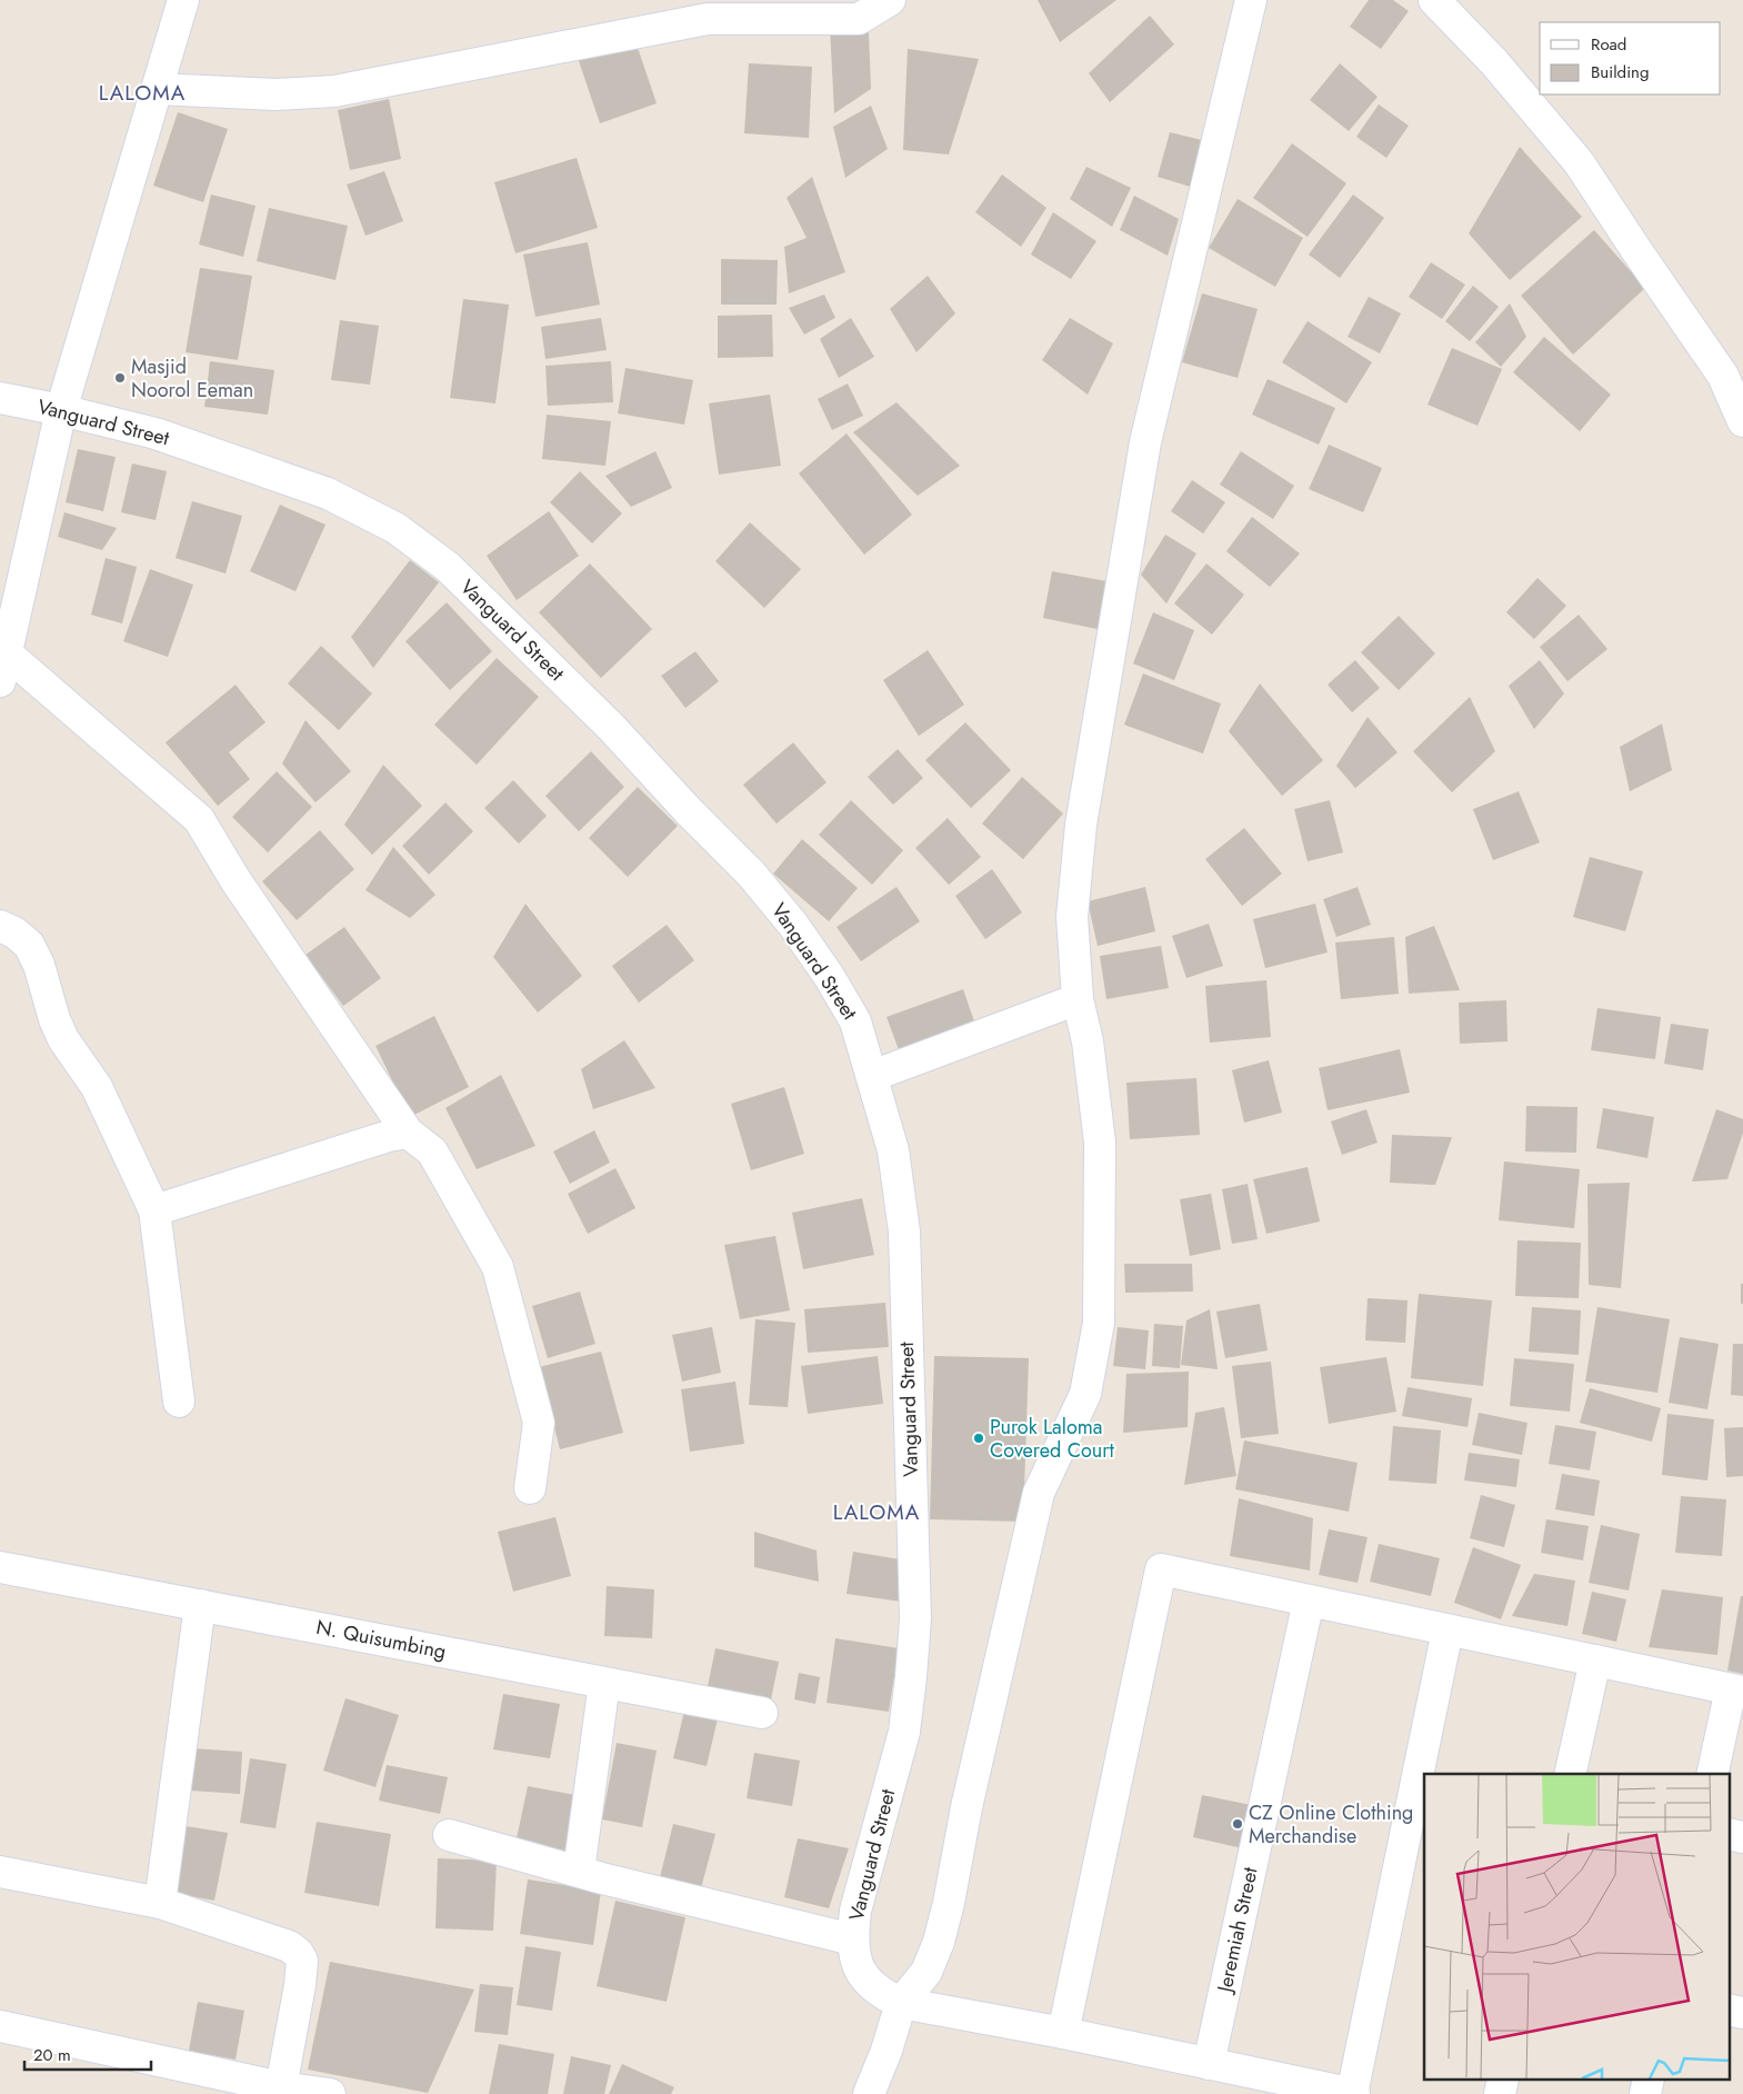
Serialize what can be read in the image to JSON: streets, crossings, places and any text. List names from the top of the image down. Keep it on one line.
{"streets":{"street":["Vanguard Street","N. Quisumbing","Jeremiah Street"]},"crossings":[["Vanguard Street","Jeremiah Street"]],"districts":["LALOMA","LALOMA"],"places":["Masjid Noorol Eeman","Purok Laloma Covered Court","CZ Online Clothing Merchandise"],"legend":["Road","Building"],"scale_bar":"20 m"}
